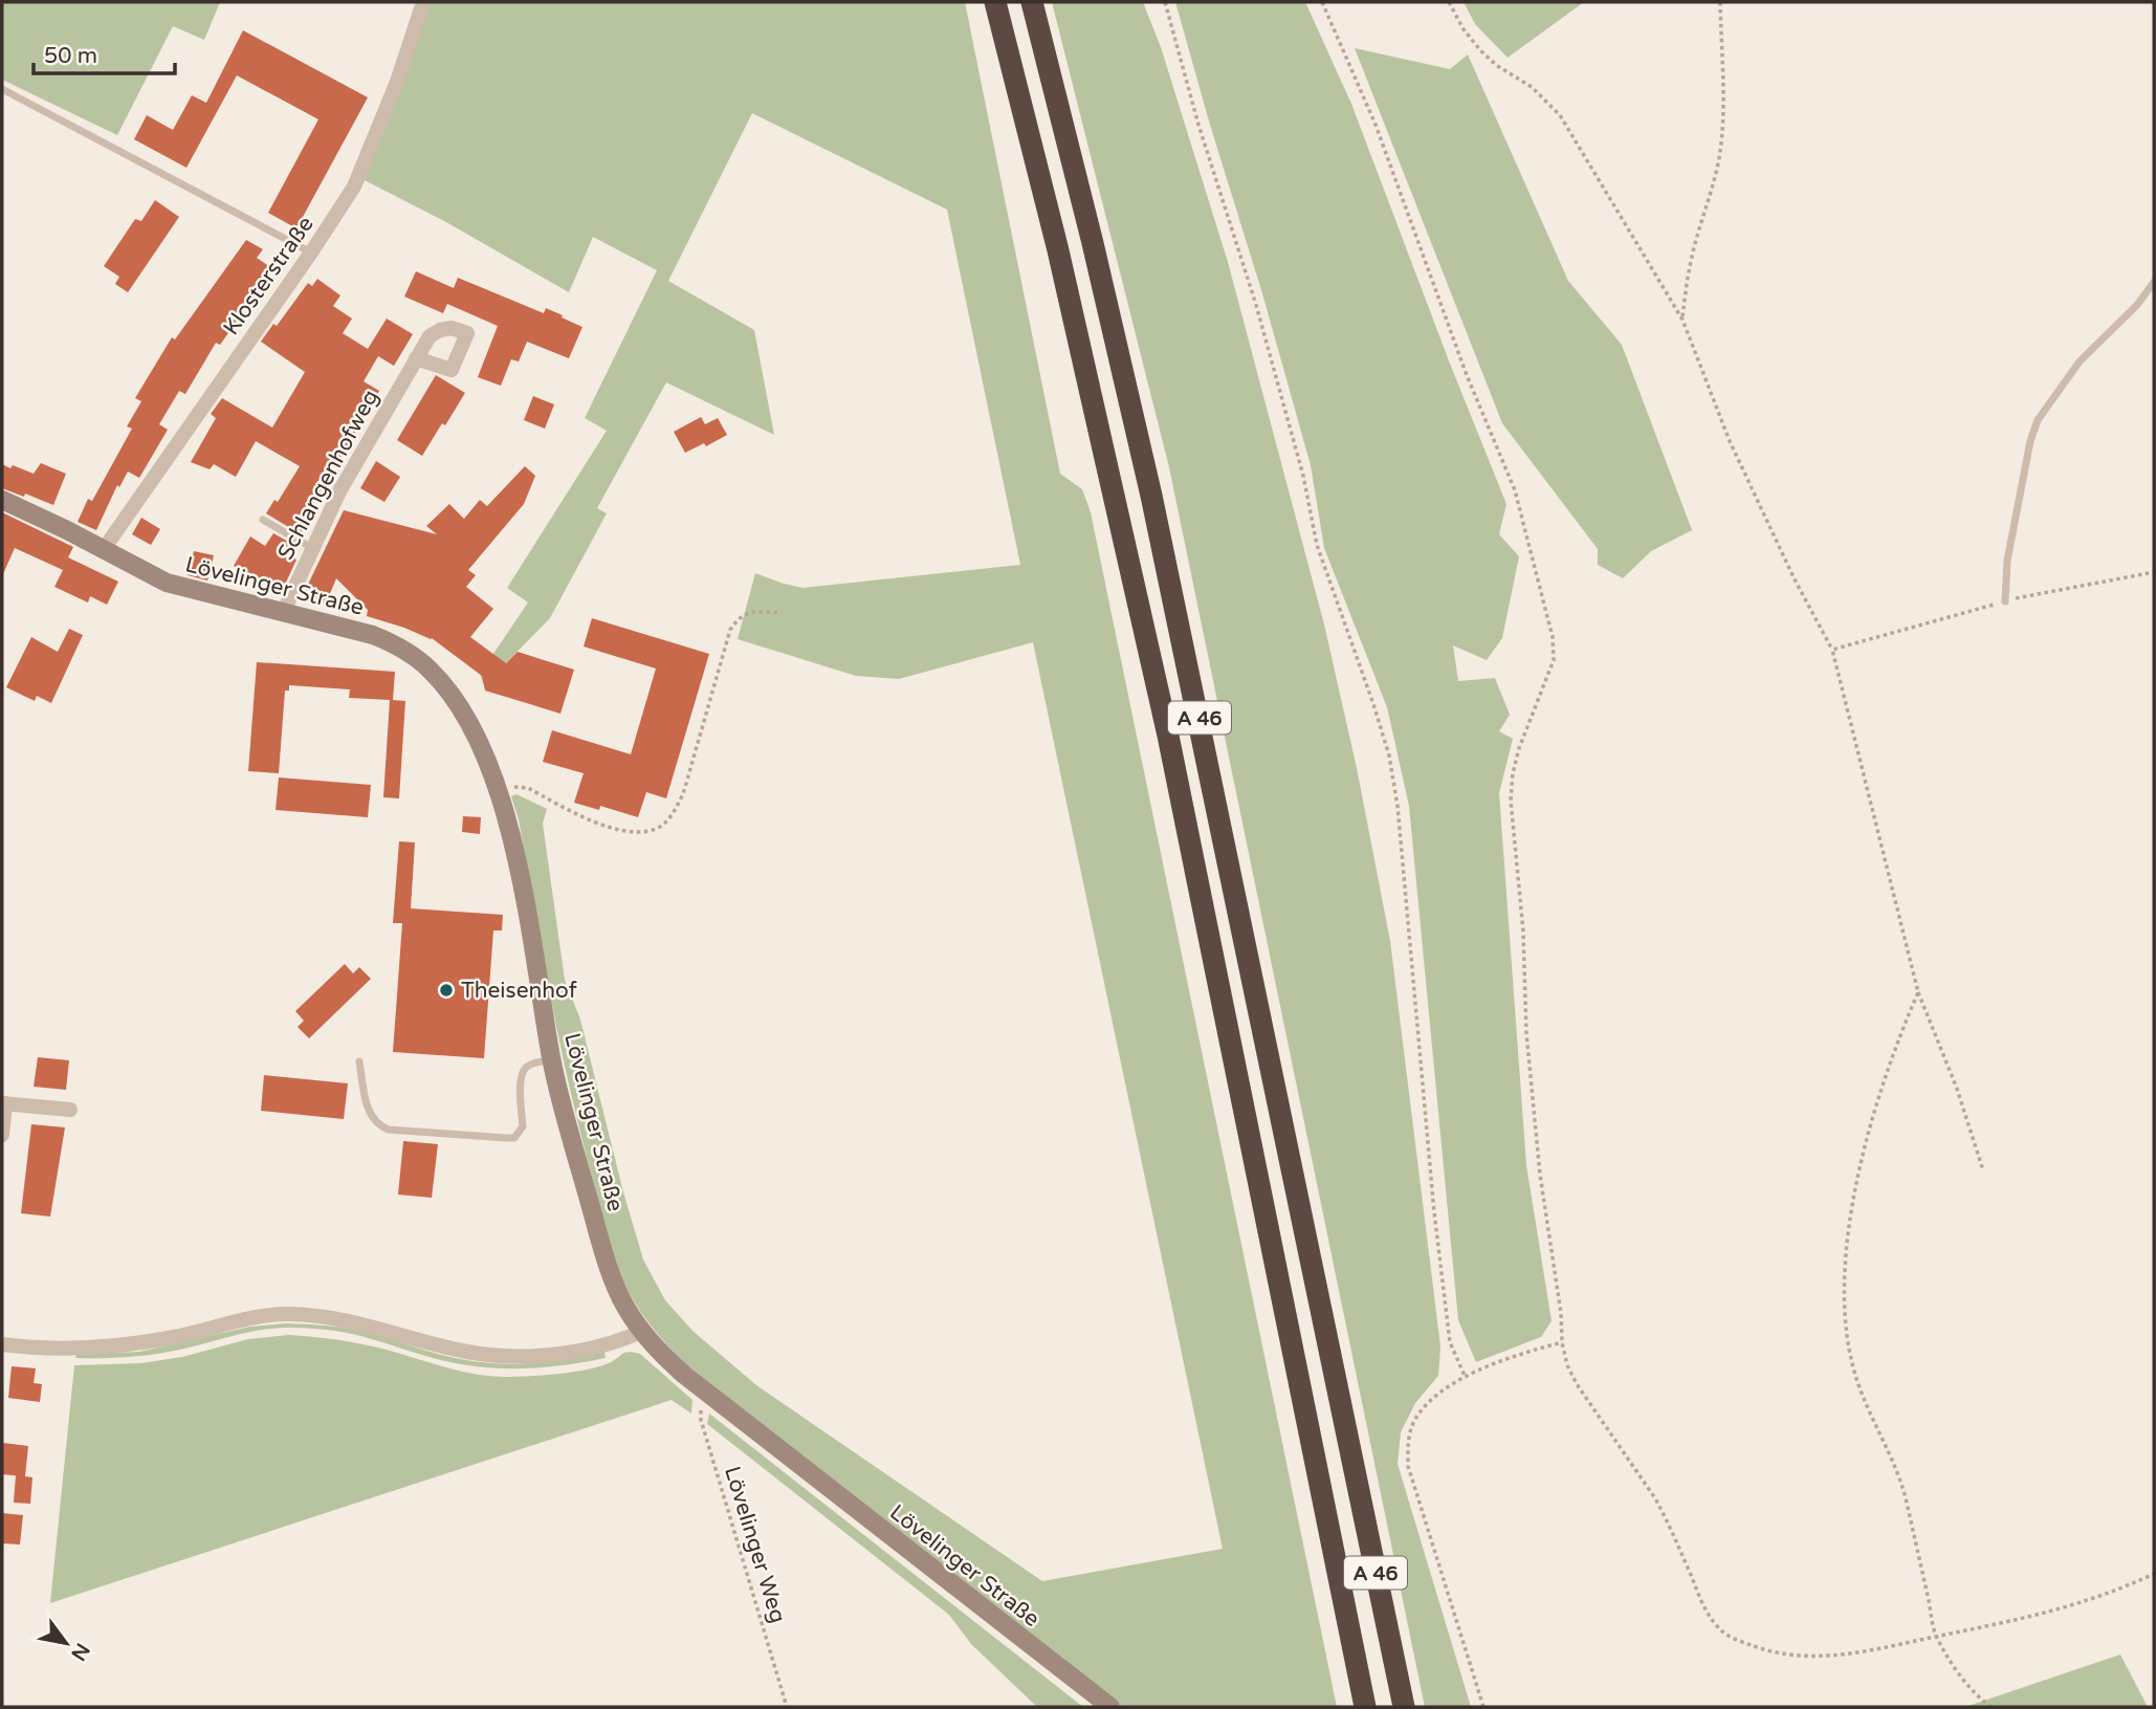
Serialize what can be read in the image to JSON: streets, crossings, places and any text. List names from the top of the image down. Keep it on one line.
{"streets":{"highway":["A 46"],"street":["Klosterstraße","Schlangenhofweg","Lövelinger Straße"],"path":["Lövelinger Weg"]},"crossings":[["Klosterstraße","Lövelinger Straße"],["Schlangenhofweg","Lövelinger Straße"],["Lövelinger Straße","Lövelinger Weg"]],"places":["Theisenhof"],"scale_bar":"50 m","north":"bottom right"}
